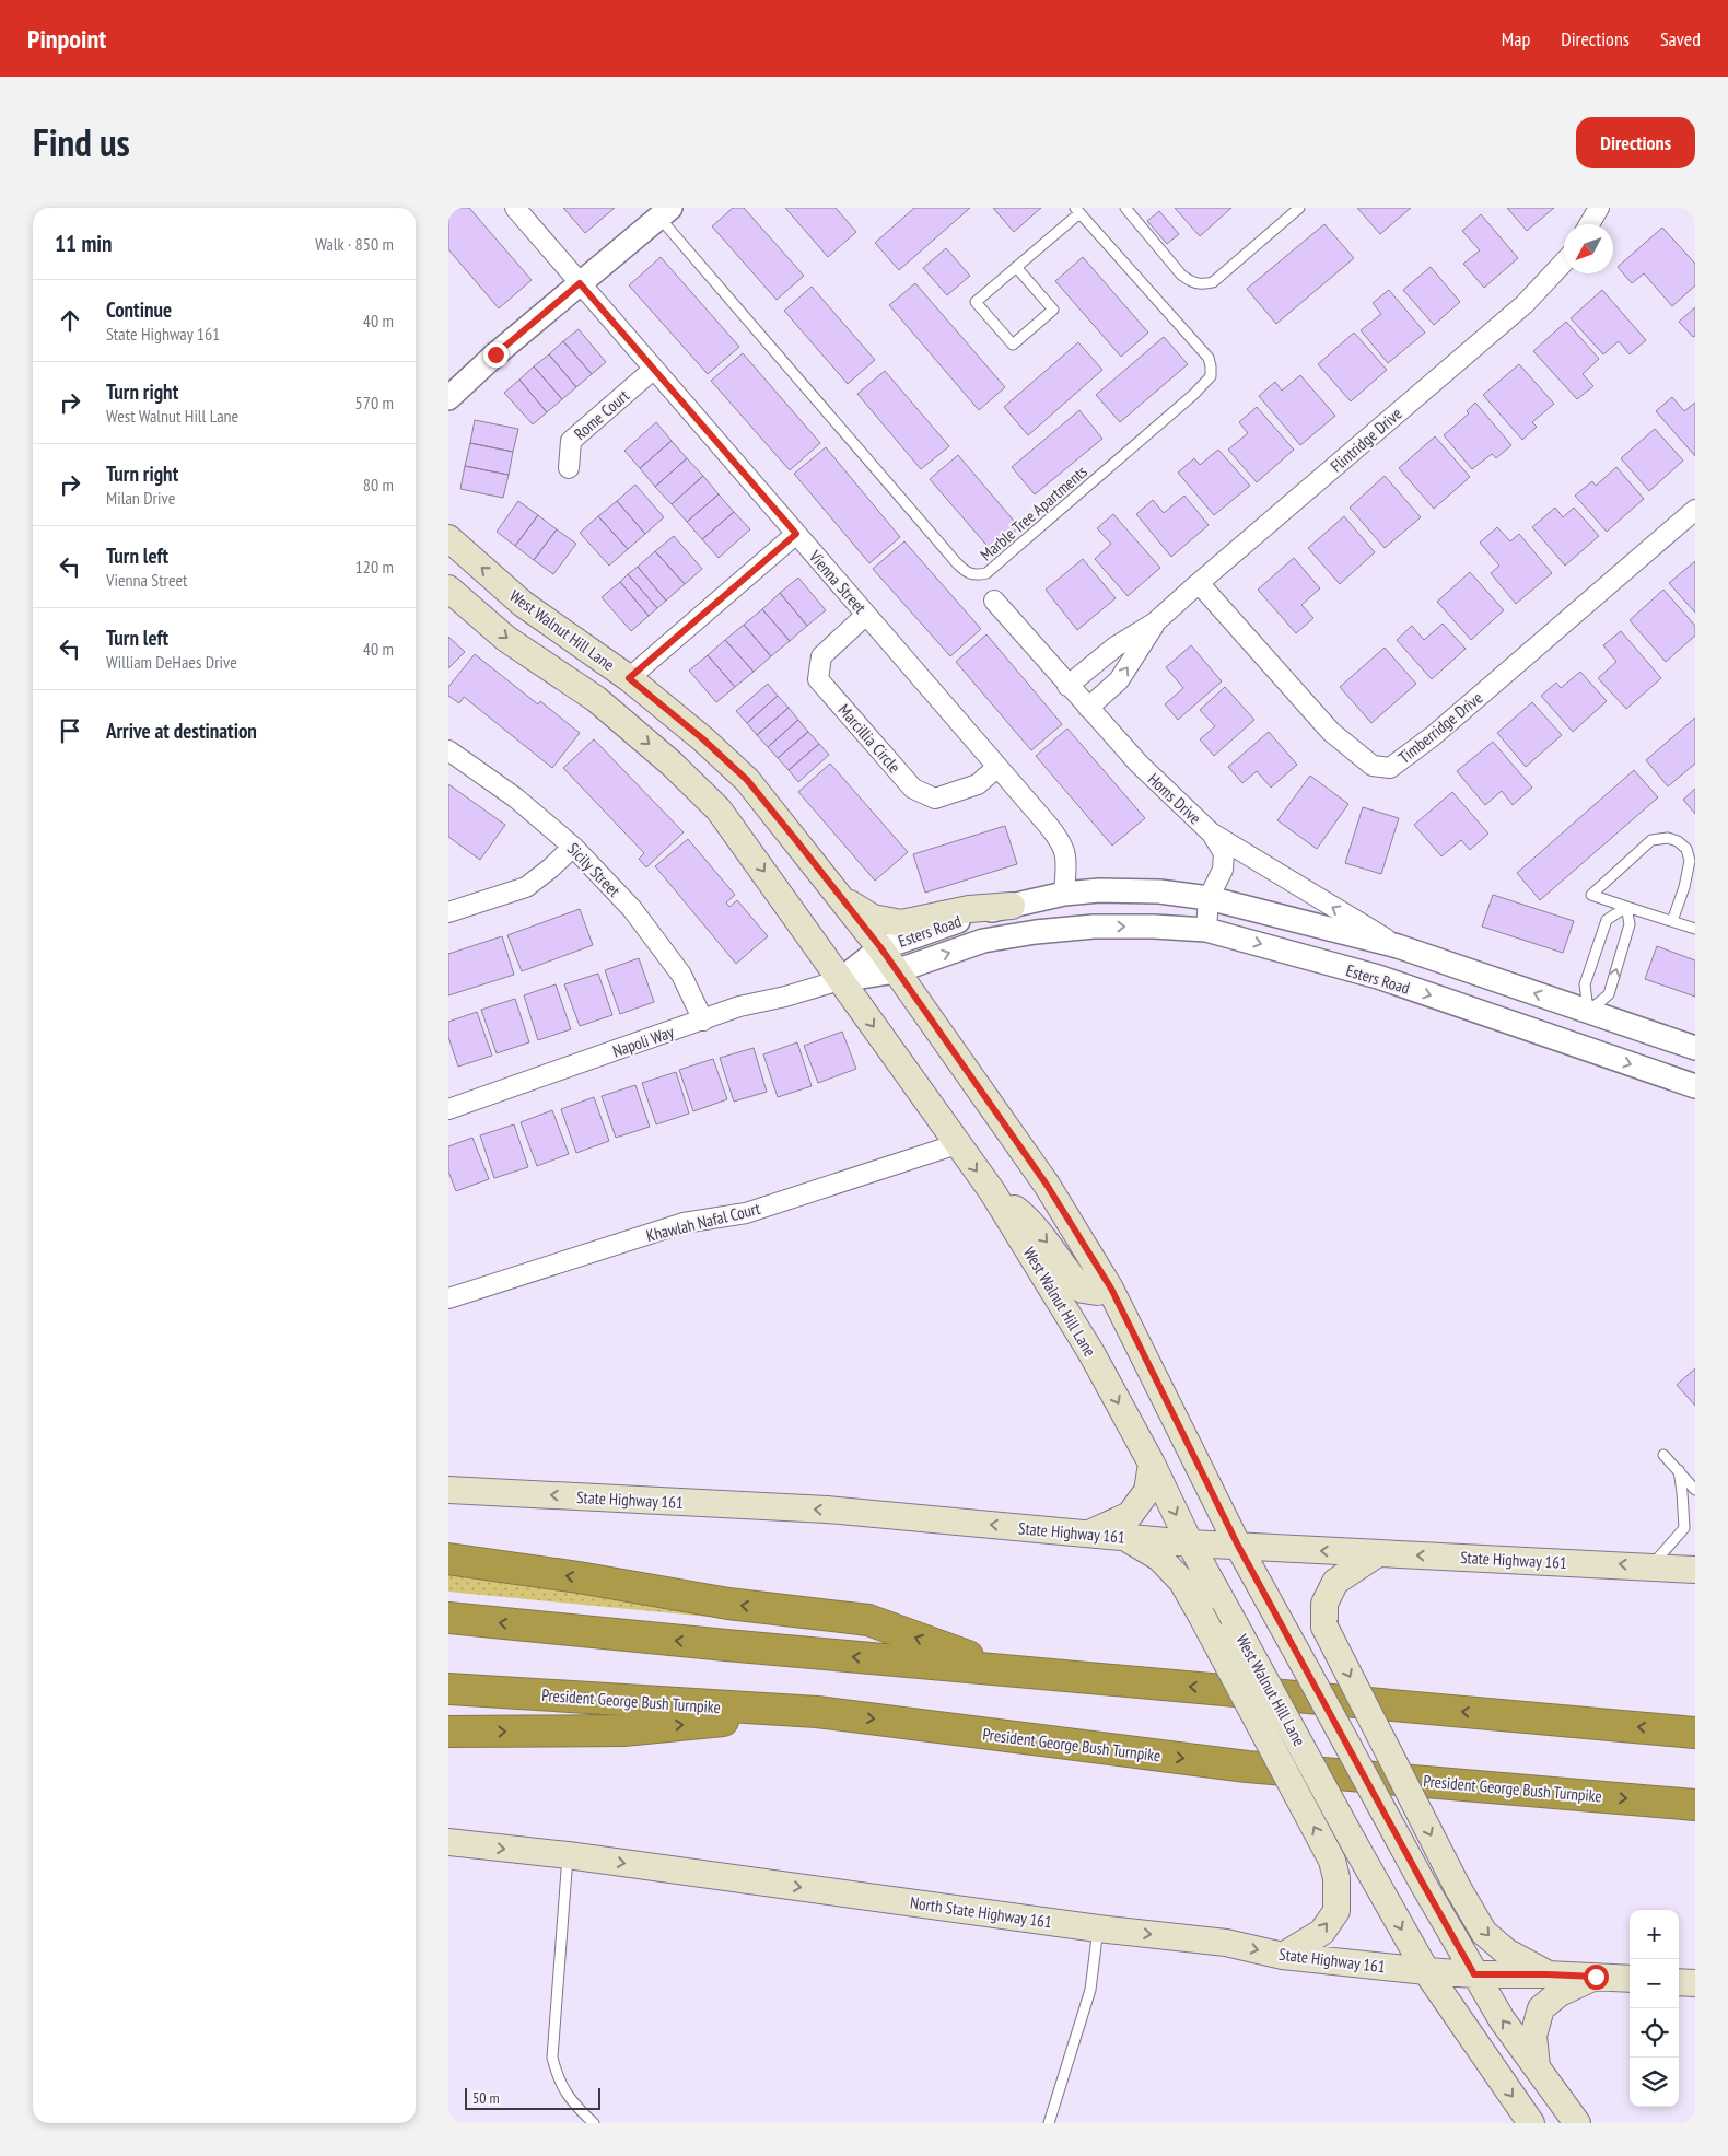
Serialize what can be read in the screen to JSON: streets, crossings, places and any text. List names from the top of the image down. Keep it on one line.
{"streets":{"highway":["President George Bush Turnpike"],"main road":["West Walnut Hill Lane","State Highway 161","North State Highway 161"],"street":["Rome Court","Flintridge Drive","Vienna Street","Timberridge Drive","Marcillia Circle","Homs Drive","Sicily Street","Esters Road","Napoli Way","Khawlah Nafal Court"],"lane":["Marble Tree Apartments"]},"crossings":[["Rome Court","Vienna Street"],["Flintridge Drive","Timberridge Drive"],["Flintridge Drive","Homs Drive"],["Vienna Street","Marcillia Circle"],["Vienna Street","Esters Road"],["West Walnut Hill Lane","Esters Road"],["West Walnut Hill Lane","Napoli Way"],["West Walnut Hill Lane","Khawlah Nafal Court"],["West Walnut Hill Lane","State Highway 161"],["Homs Drive","Esters Road"],["Sicily Street","Napoli Way"],["Esters Road","Napoli Way"],["State Highway 161","North State Highway 161"]],"one_way":["Homs Drive","North State Highway 161"],"scale_bar":"50 m","north":"bottom left","page":{"header":"Pinpoint","nav":["Map","Directions","Saved"],"title":"Find us","buttons":"Directions","heading":["11 min","Walk · 850 m"],"list":[["Continue","State Highway 161","40 m"],["Turn right","West Walnut Hill Lane","570 m"],["Turn right","Milan Drive","80 m"],["Turn left","Vienna Street","120 m"],["Turn left","William DeHaes Drive","40 m"],"Arrive at destination"],"map_buttons":["+","−"],"scale":"50 m"}}
